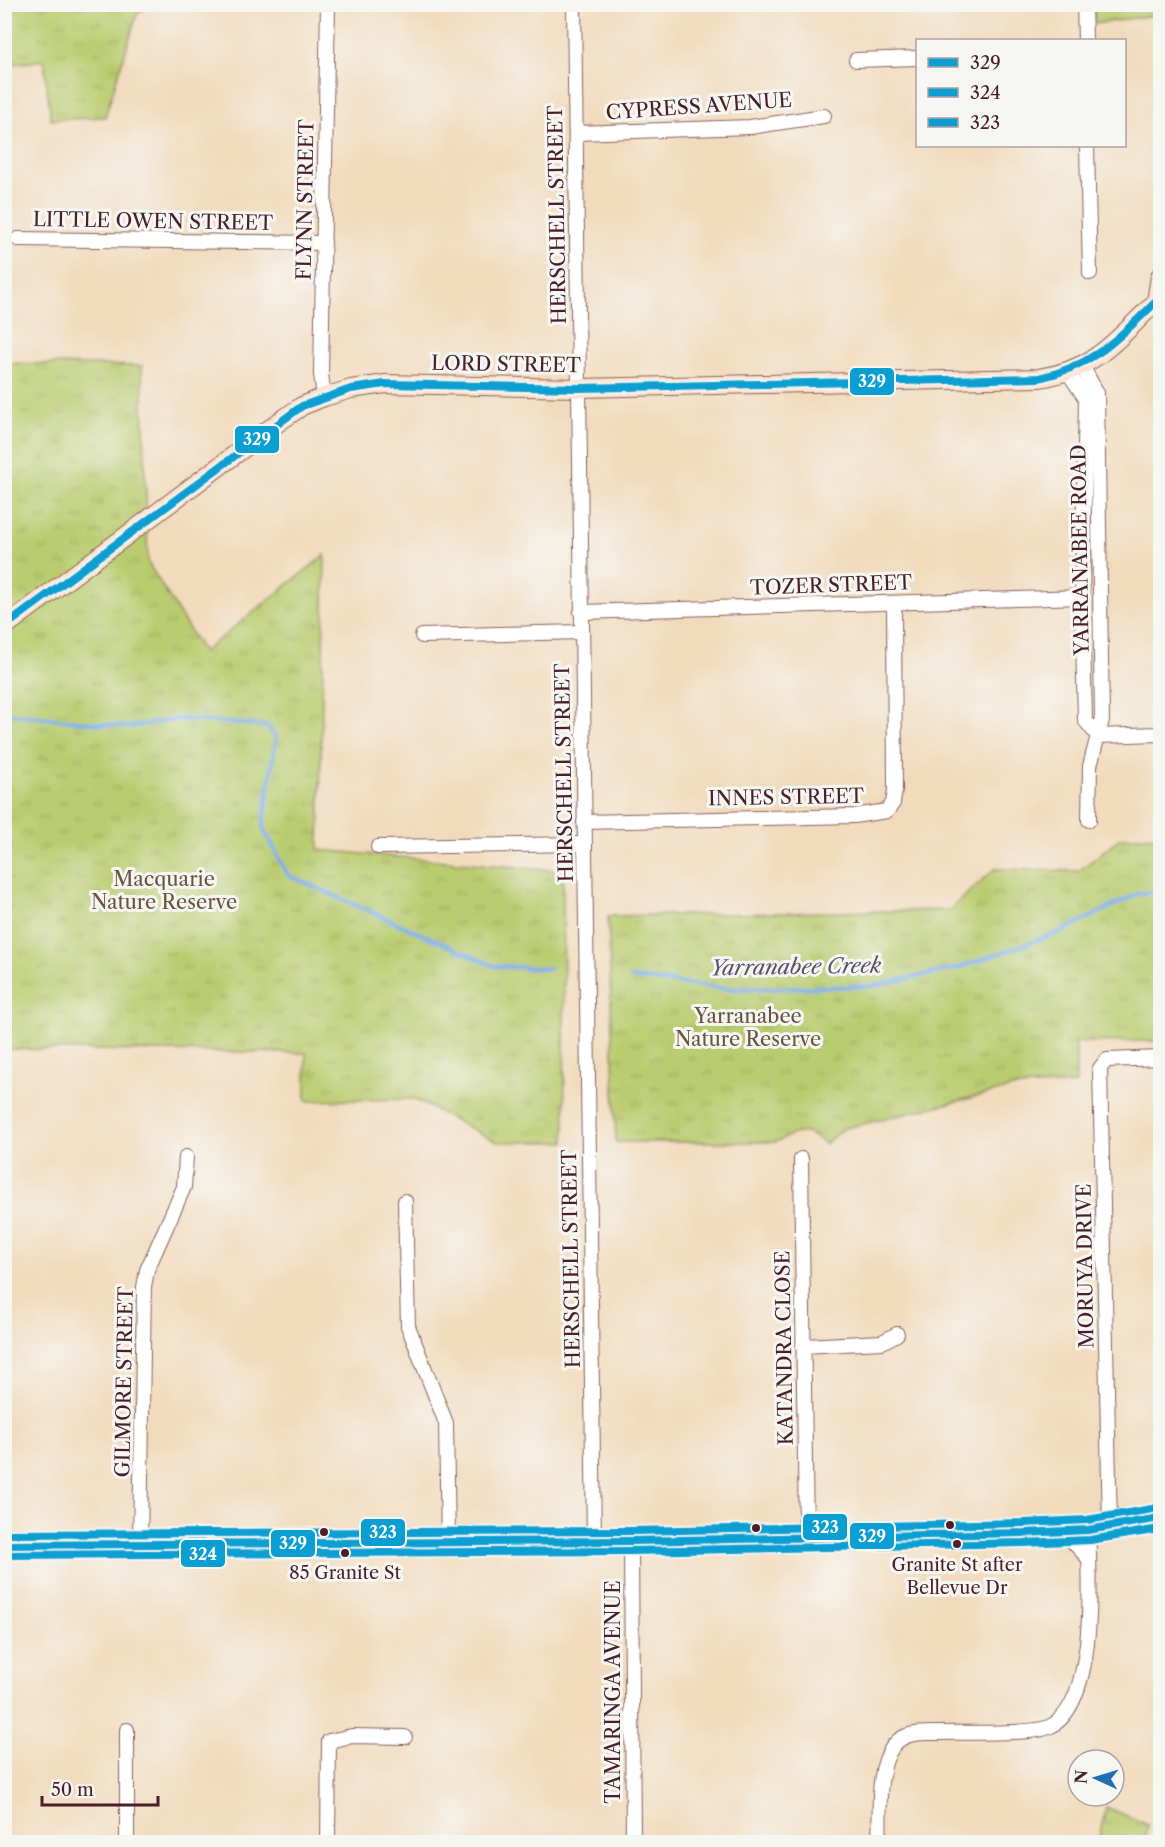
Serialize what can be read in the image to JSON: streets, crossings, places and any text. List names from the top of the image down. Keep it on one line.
{"streets":{"main road":["LORD STREET"],"street":["CYPRESS AVENUE","FLYNN STREET","HERSCHELL STREET","LITTLE OWEN STREET","YARRANABEE ROAD","TOZER STREET","INNES STREET","MORUYA DRIVE","KATANDRA CLOSE","GILMORE STREET","TAMARINGA AVENUE"]},"crossings":[["CYPRESS AVENUE","HERSCHELL STREET"],["FLYNN STREET","LITTLE OWEN STREET"],["FLYNN STREET","LORD STREET"],["HERSCHELL STREET","LORD STREET"],["HERSCHELL STREET","TOZER STREET"],["HERSCHELL STREET","INNES STREET"],["LORD STREET","YARRANABEE ROAD"],["YARRANABEE ROAD","TOZER STREET"],["TOZER STREET","INNES STREET"]],"water":["Yarranabee Creek"],"parks":["Macquarie Nature Reserve","Yarranabee Nature Reserve"],"places":["Granite St after Bellevue Dr","85 Granite St"],"lines":["transit line 329","transit line 323","transit line 324"],"legend":["329","324","323"],"scale_bar":"50 m","north":"left"}
